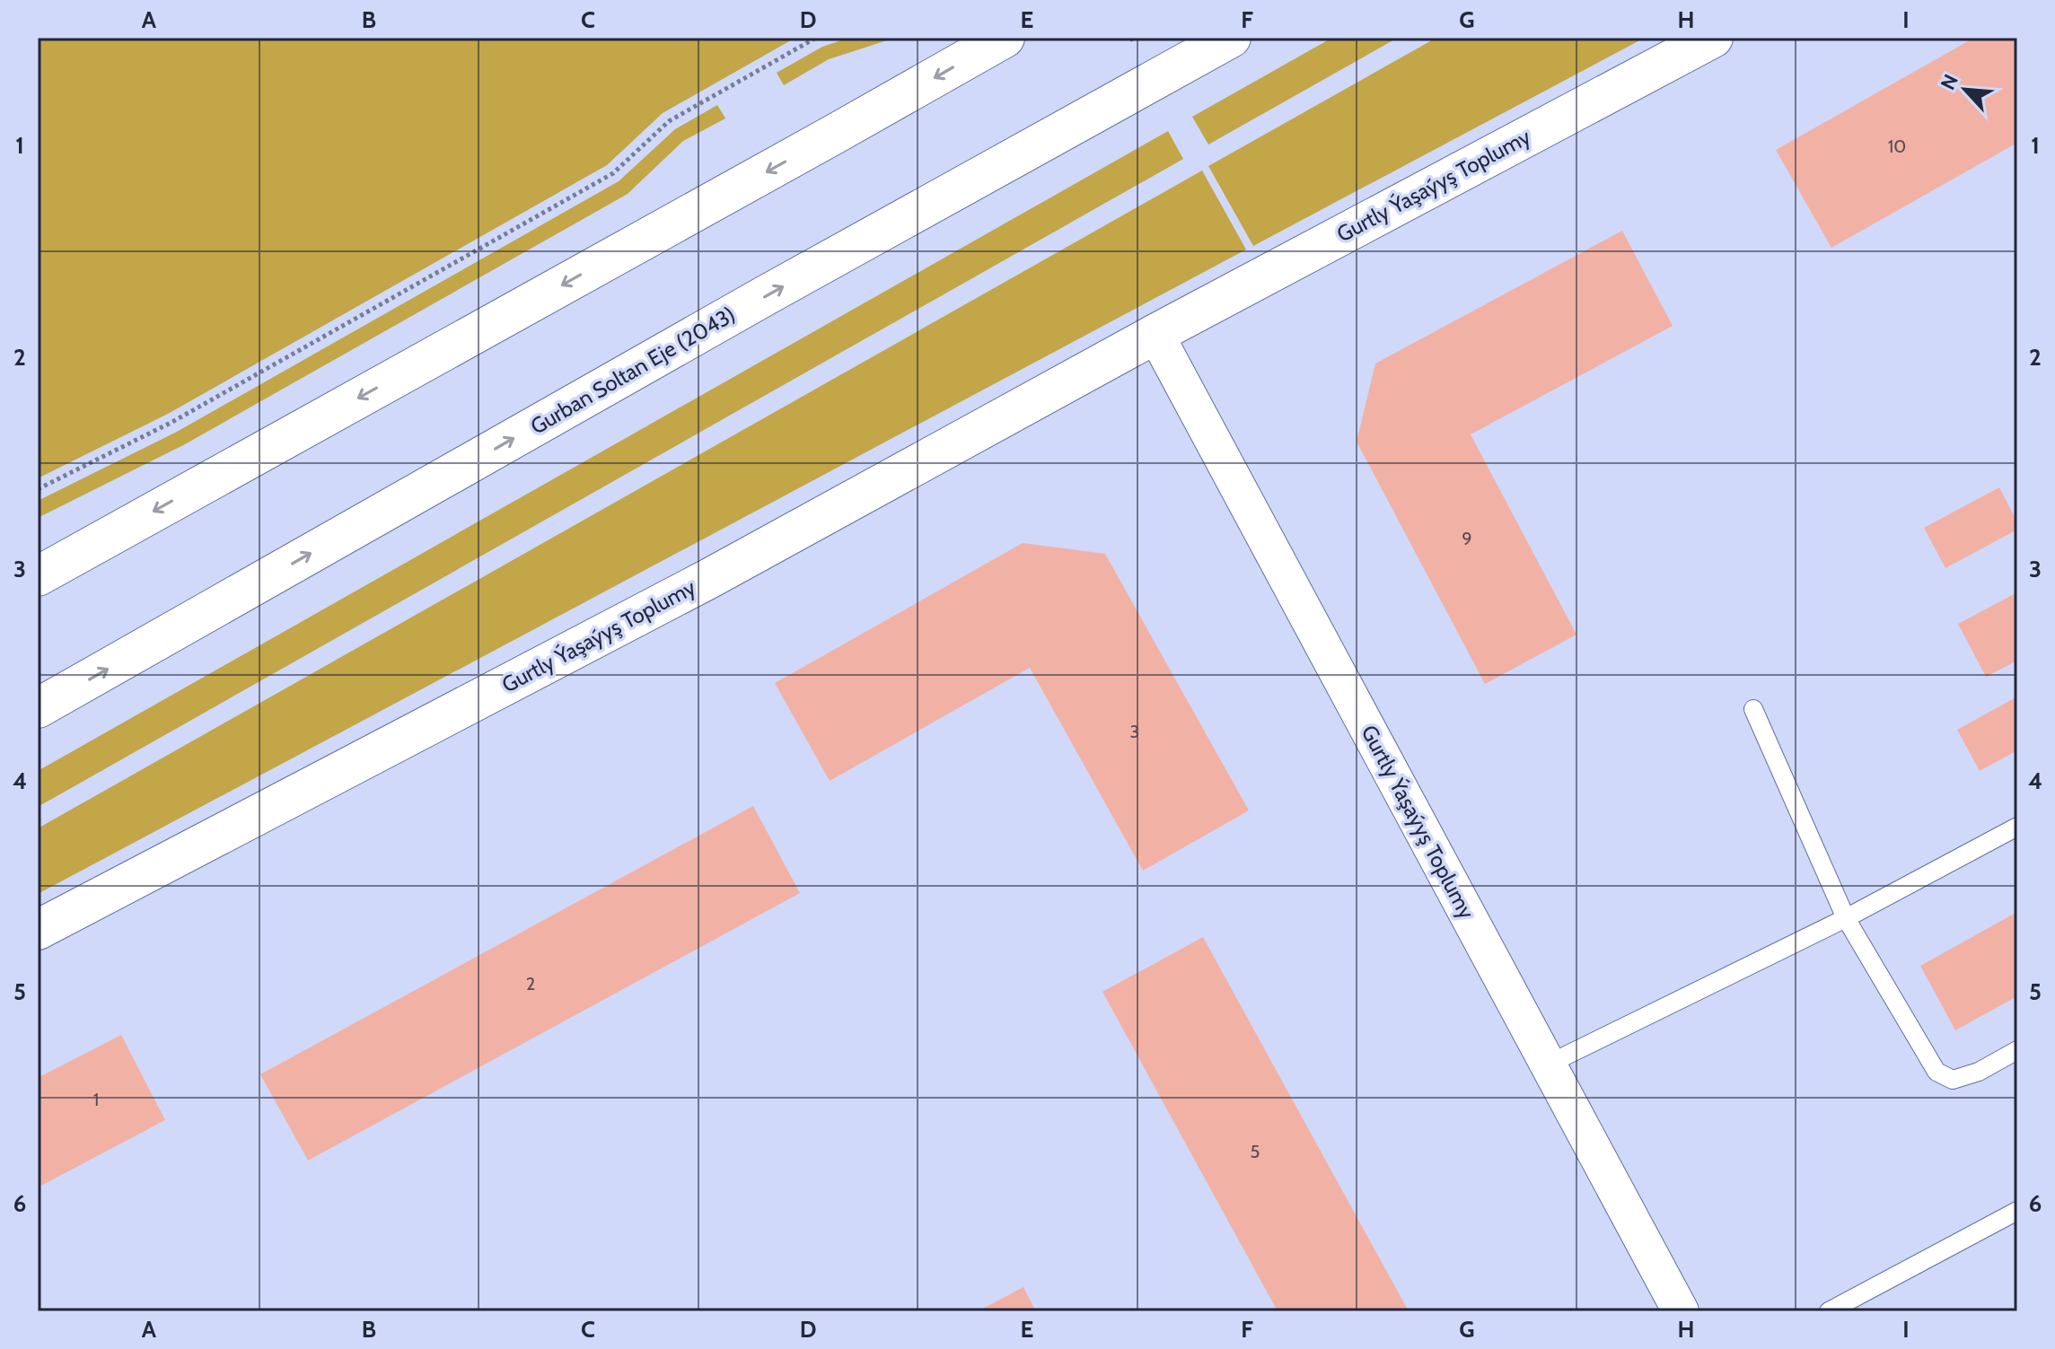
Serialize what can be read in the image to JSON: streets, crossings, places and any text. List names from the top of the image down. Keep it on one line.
{"streets":{"main road":["Gurtly Ýaşaýyş Toplumy","Gurban Soltan Eje (2043)"]},"house_numbers":["10","9","3","2","1","5"],"north":"top left","grid":{"columns":["A","B","C","D","E","F","G","H","I"],"rows":["1","2","3","4","5","6"]}}
